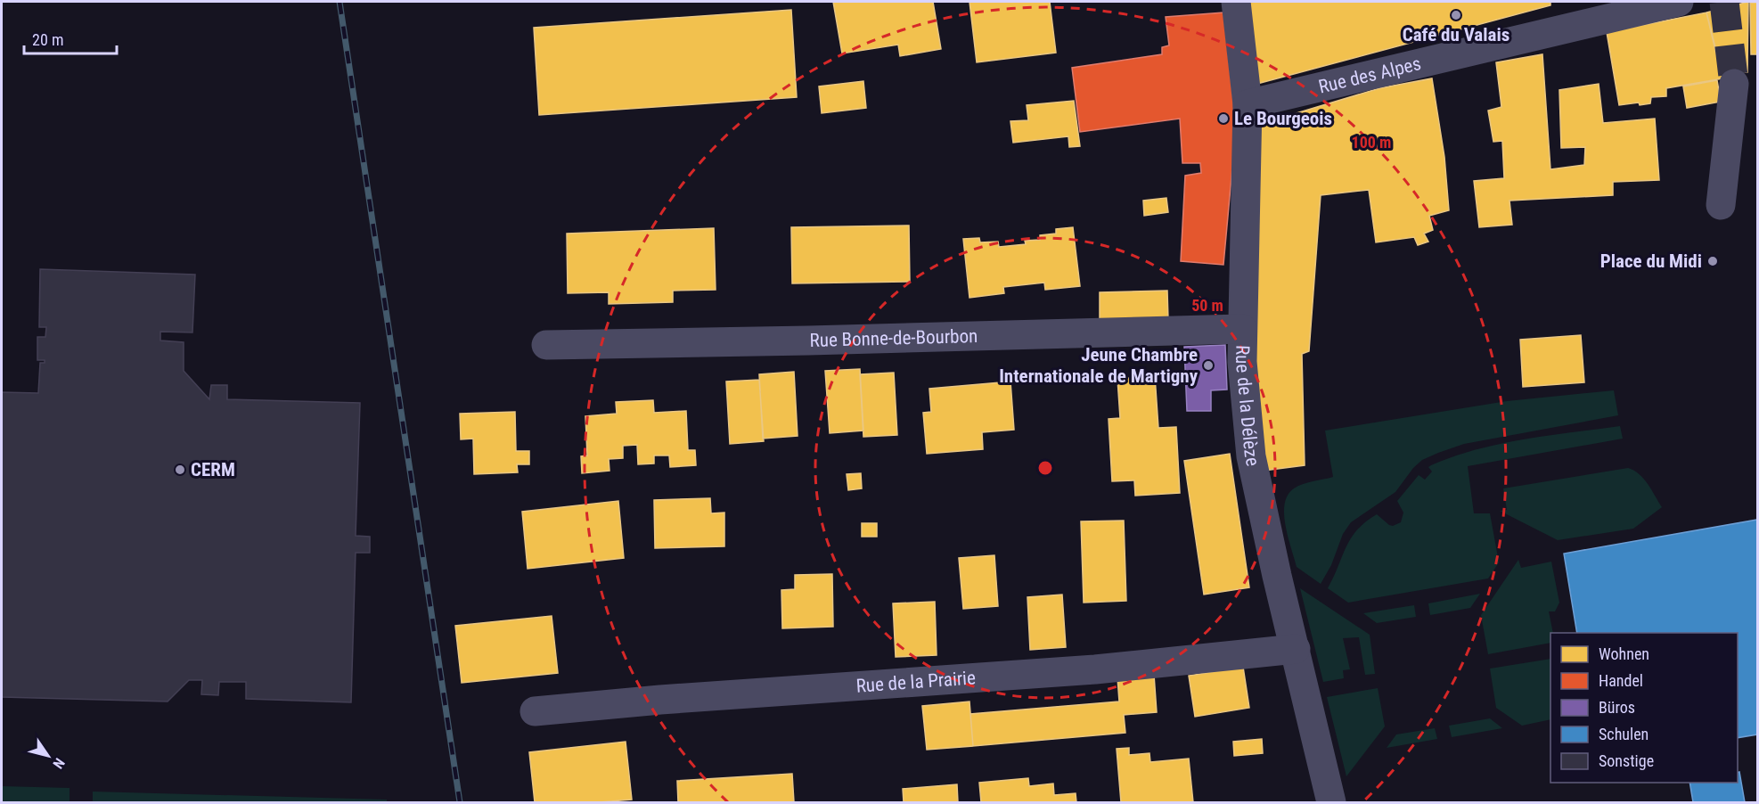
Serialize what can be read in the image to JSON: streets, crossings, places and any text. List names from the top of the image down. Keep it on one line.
{"streets":{"street":["Rue des Alpes","Rue Bonne-de-Bourbon","Rue de la Délèze","Rue de la Prairie"]},"crossings":[["Rue des Alpes","Rue de la Délèze"],["Rue Bonne-de-Bourbon","Rue de la Délèze"],["Rue de la Délèze","Rue de la Prairie"]],"places":["Café du Valais","Le Bourgeois","Place du Midi","Jeune Chambre Internationale de Martigny","CERM"],"legend":["Wohnen","Handel","Büros","Schulen","Sonstige"],"scale_bar":"20 m","north":"bottom right","rings":["100 m","50 m"]}
